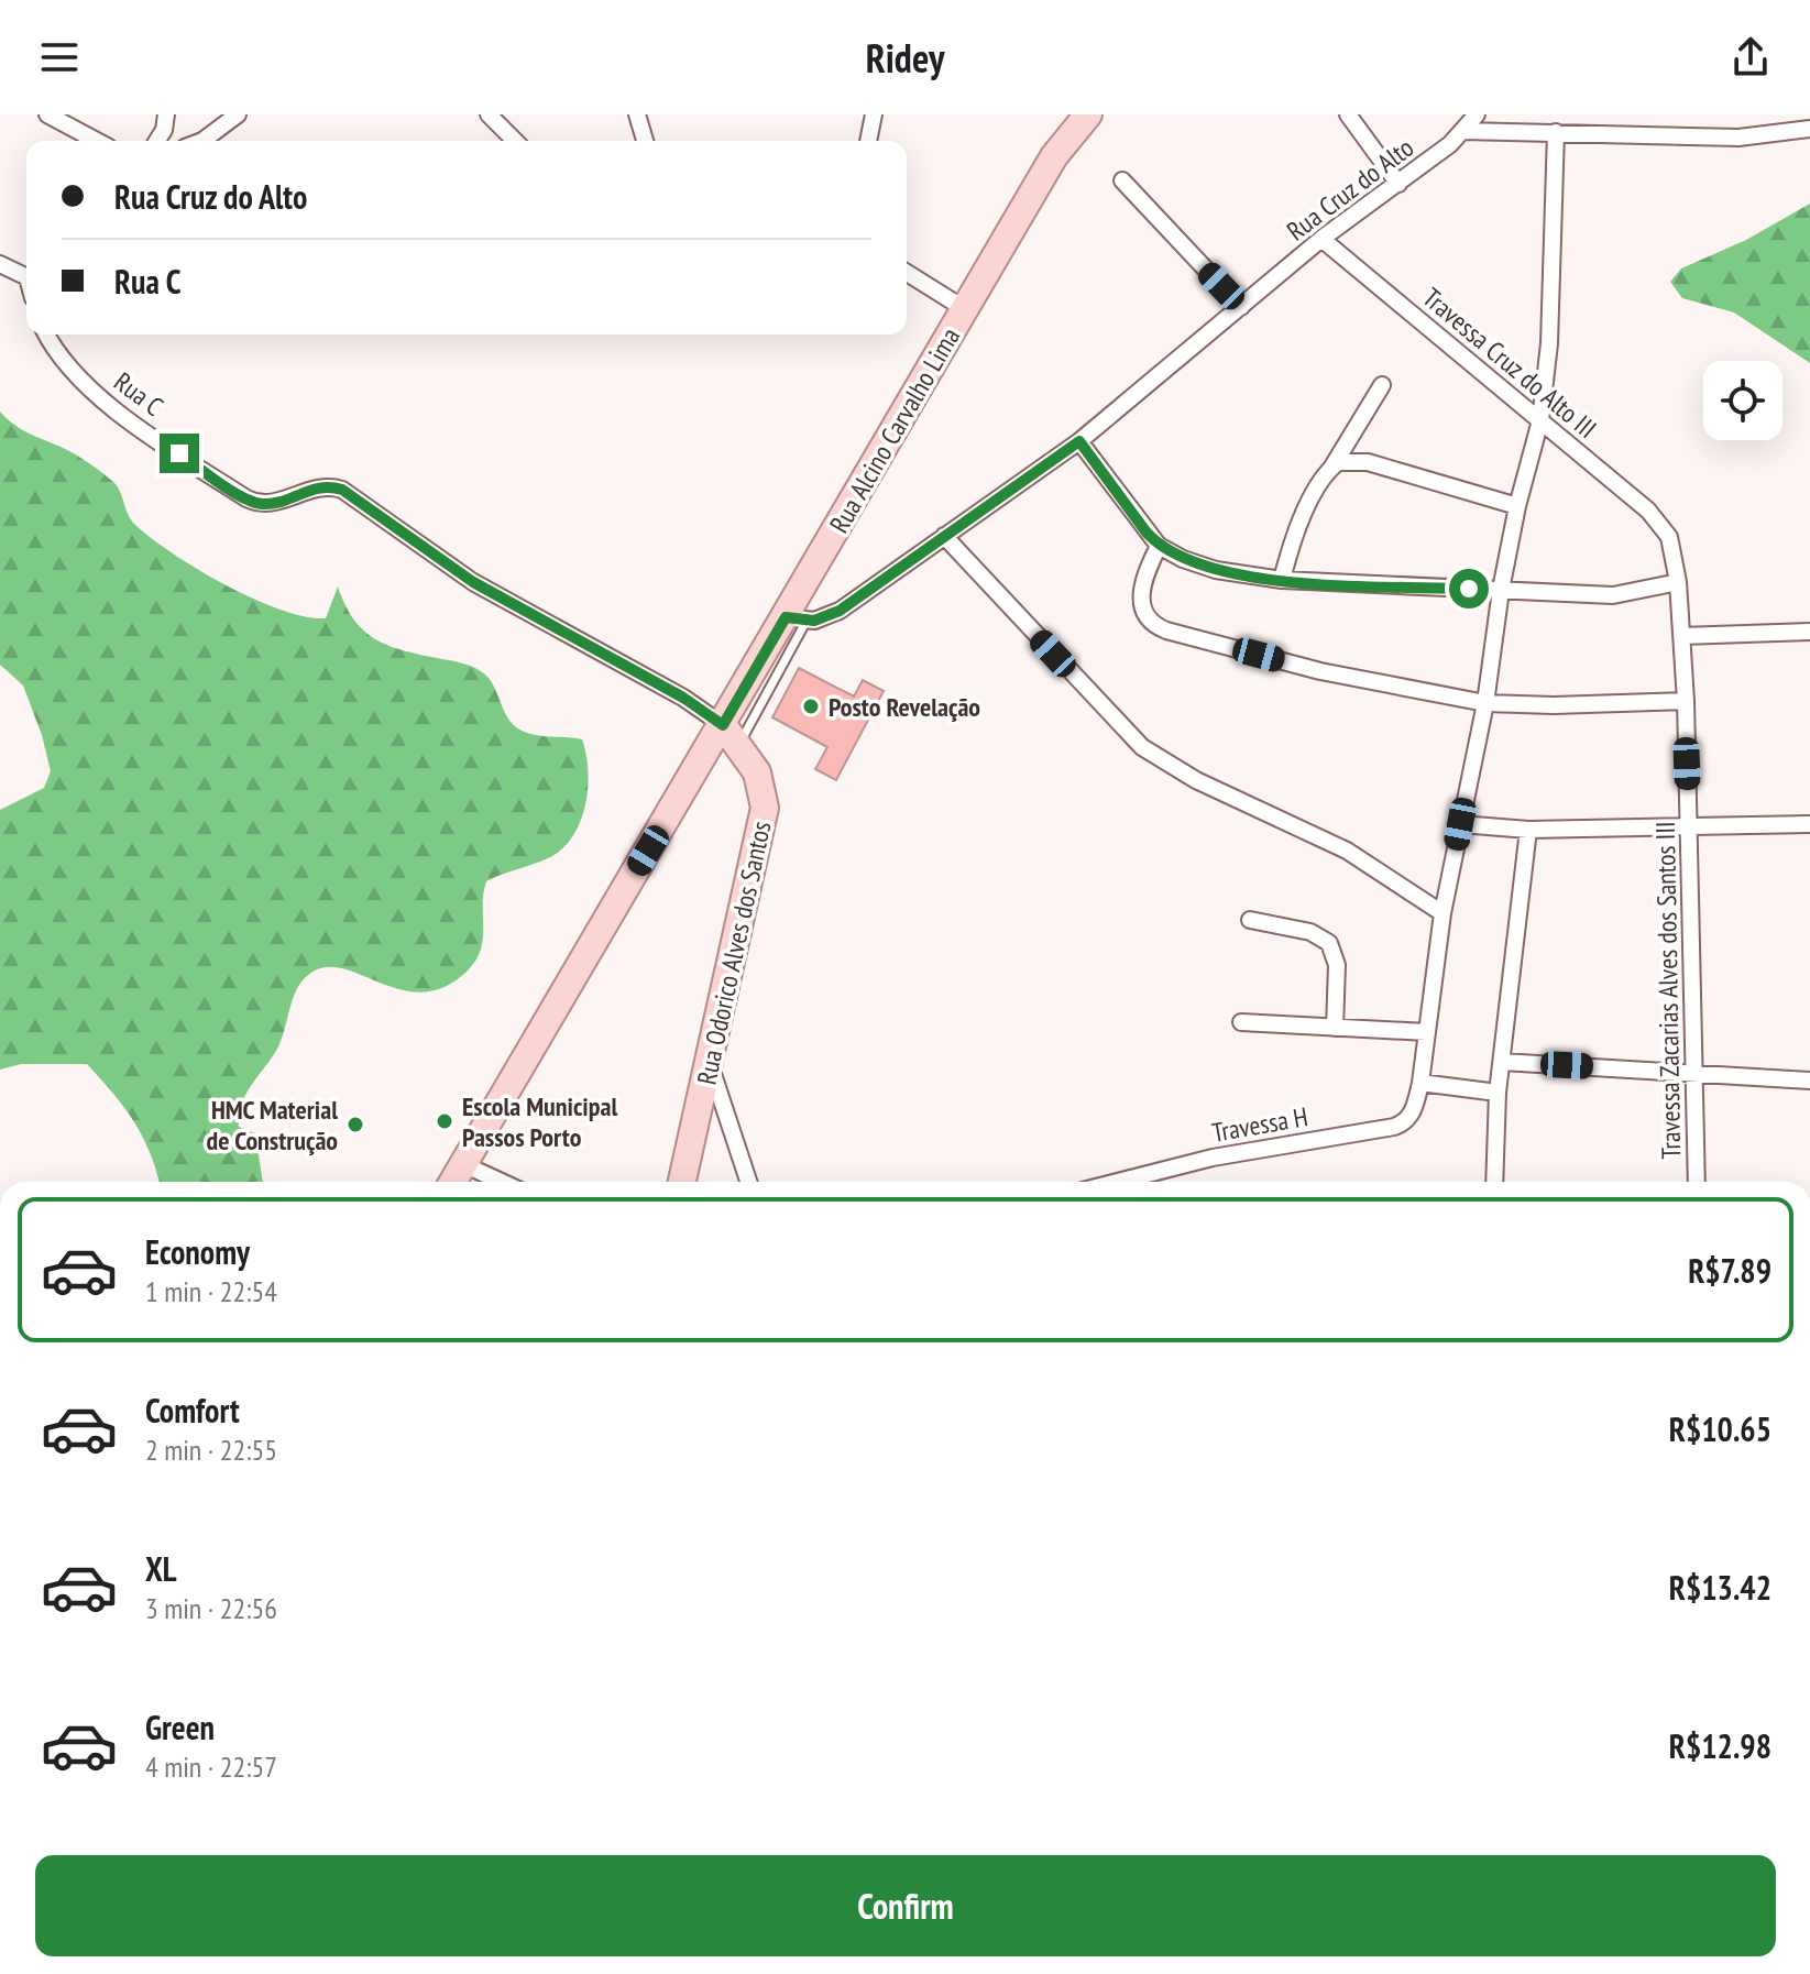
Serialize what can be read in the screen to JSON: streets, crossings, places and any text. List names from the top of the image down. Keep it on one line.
{"streets":{"main road":["Rua Alcino Carvalho Lima","Rua Odorico Alves dos Santos"],"street":["Rua Cruz do Alto","Travessa Cruz do Alto III","Rua C","Travessa Zacarias Alves dos Santos III","Travessa H"]},"crossings":[["Rua Cruz do Alto","Travessa Cruz do Alto III"],["Rua Cruz do Alto","Rua Alcino Carvalho Lima"],["Travessa Cruz do Alto III","Travessa Zacarias Alves dos Santos III"],["Travessa Cruz do Alto III","Travessa H"],["Rua C","Rua Alcino Carvalho Lima"],["Rua C","Rua Odorico Alves dos Santos"],["Rua Alcino Carvalho Lima","Rua Odorico Alves dos Santos"]],"places":["Posto Revelação","Escola Municipal Passos Porto","HMC Material de Construção"],"page":{"header":"Ridey","banner":["Rua Cruz do Alto","Rua C"],"list":[{"name":"Economy","note":"1 min · 22:54","value":"R$7.89"},{"name":"Comfort","note":"2 min · 22:55","value":"R$10.65"},{"name":"XL","note":"3 min · 22:56","value":"R$13.42"},{"name":"Green","note":"4 min · 22:57","value":"R$12.98"}],"buttons":"Confirm"}}
